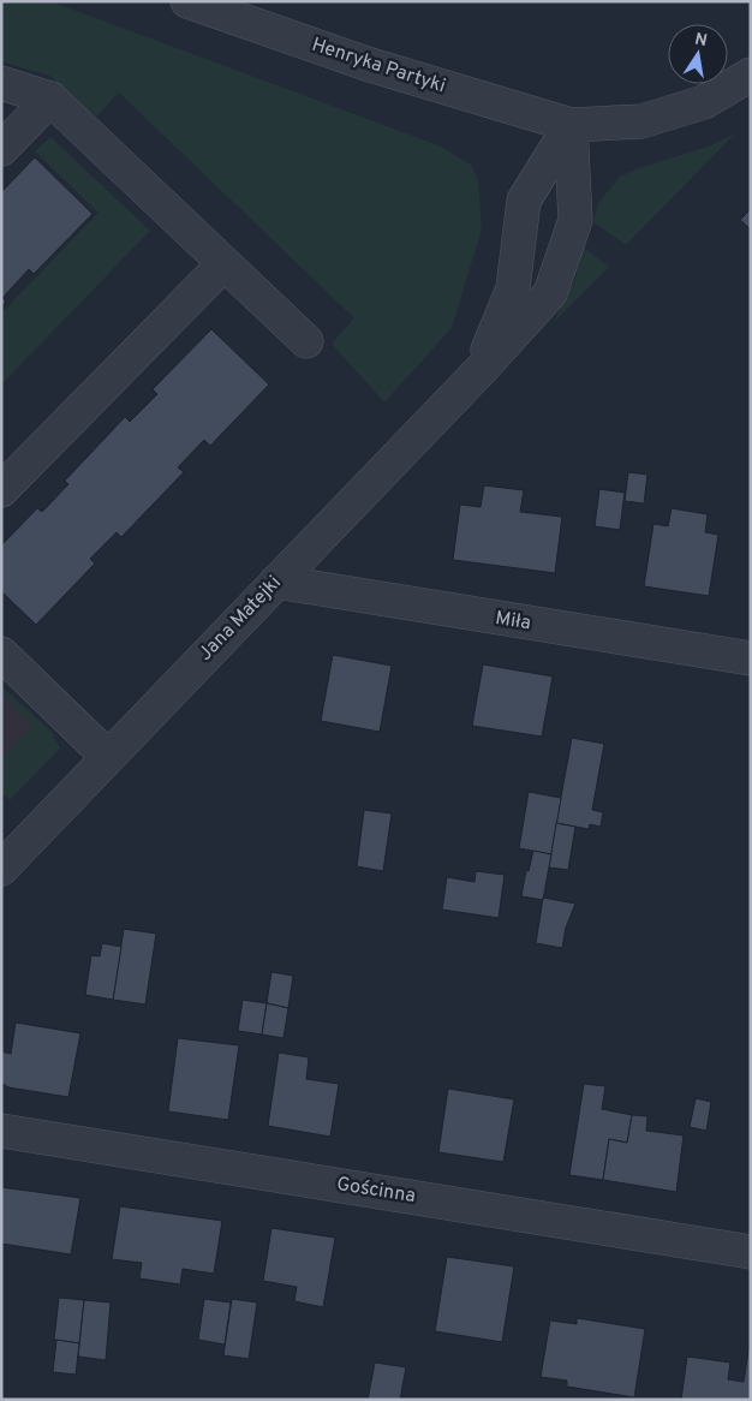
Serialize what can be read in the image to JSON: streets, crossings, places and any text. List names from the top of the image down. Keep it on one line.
{"streets":{"street":["Henryka Partyki","Jana Matejki","Miła","Gościnna"]},"crossings":[["Henryka Partyki","Jana Matejki"],["Jana Matejki","Miła"]],"north":"top"}
